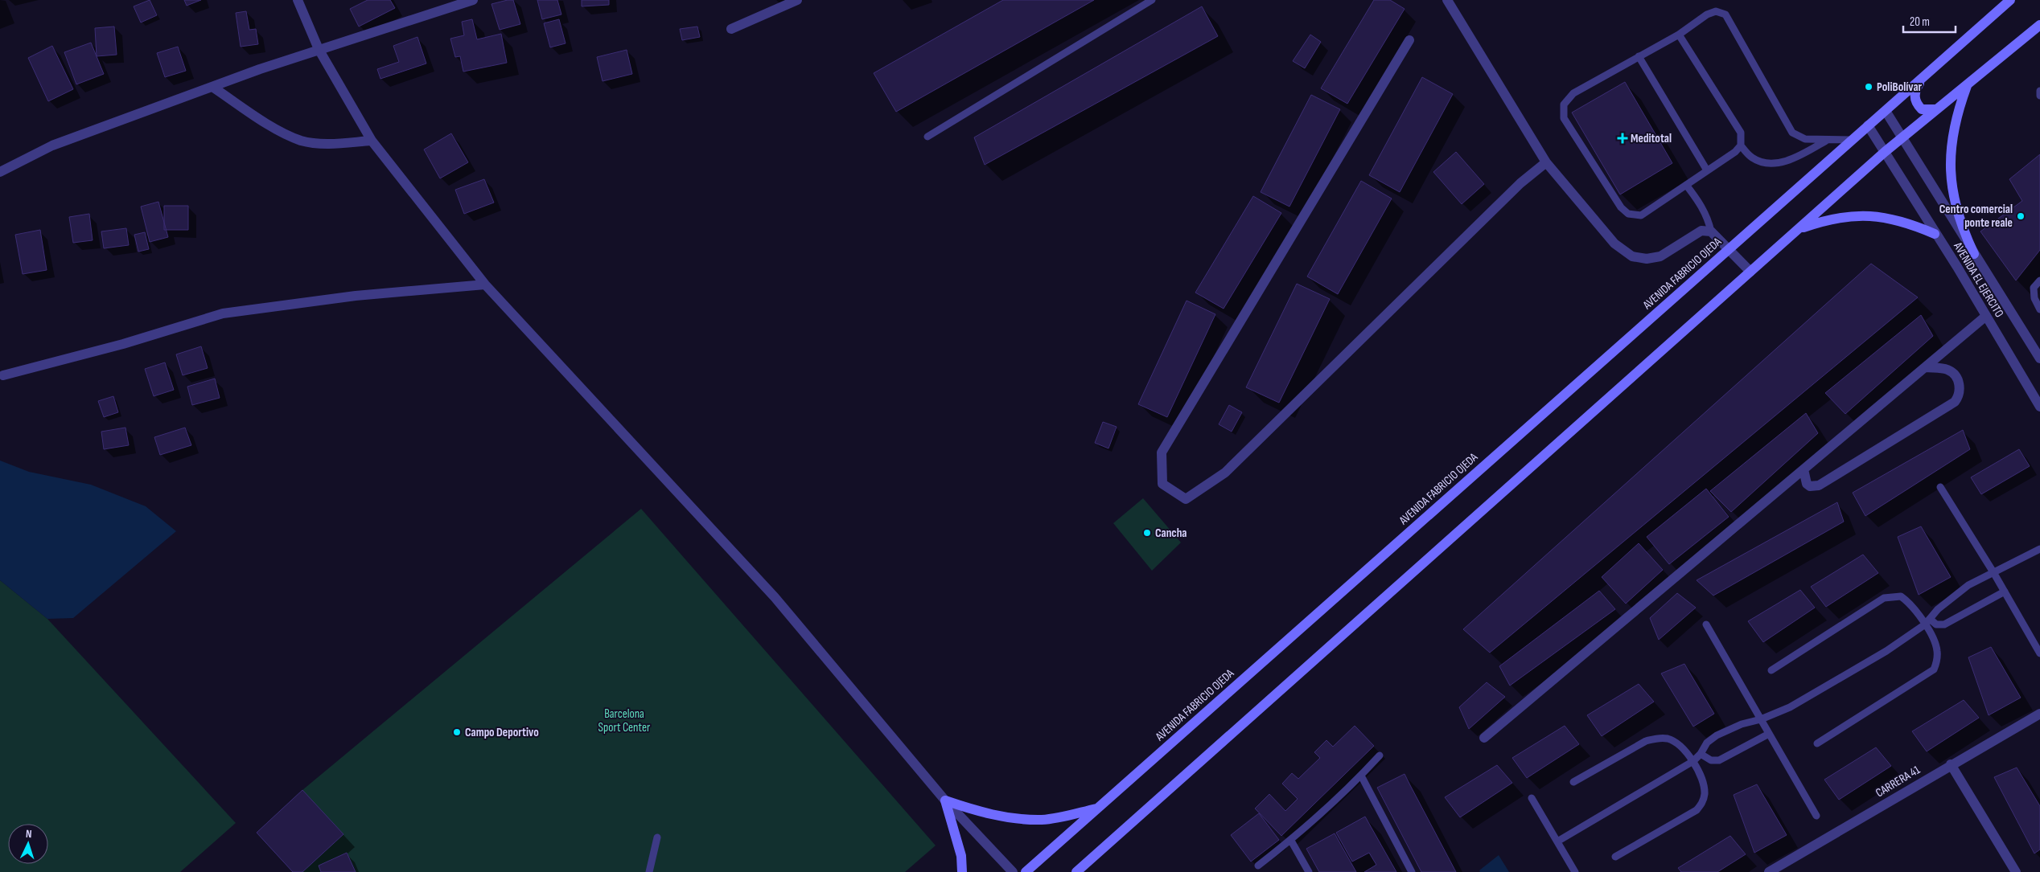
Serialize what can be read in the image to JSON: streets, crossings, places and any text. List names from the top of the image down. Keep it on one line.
{"streets":{"street":["AVENIDA FABRICIO OJEDA","AVENIDA EL EJERCITO","CARRERA 41"]},"crossings":[["AVENIDA FABRICIO OJEDA","AVENIDA EL EJERCITO"]],"parks":["Barcelona Sport Center"],"places":{"other":["PoliBolívar","Centro comercial ponte reale","Cancha","Campo Deportivo"],"health":["Meditotal"]},"scale_bar":"20 m","north":"top"}
